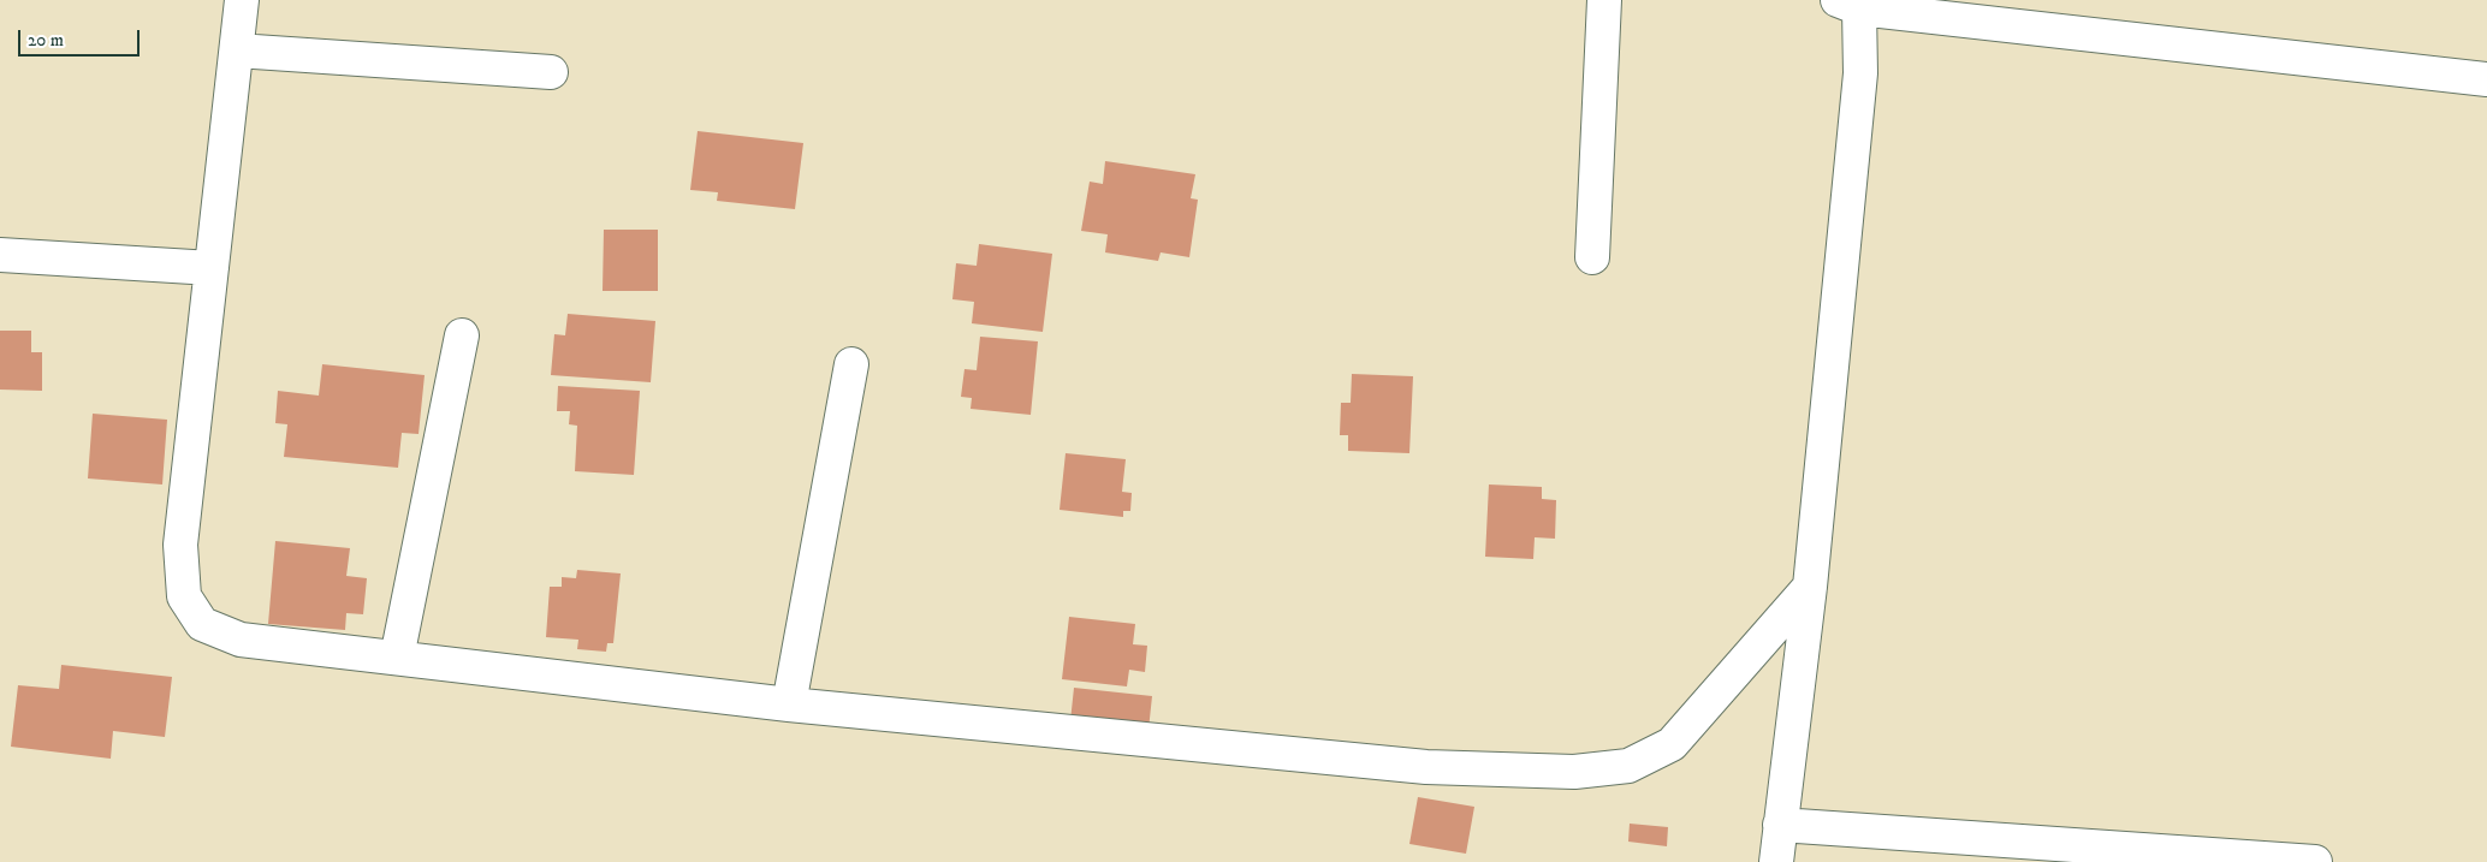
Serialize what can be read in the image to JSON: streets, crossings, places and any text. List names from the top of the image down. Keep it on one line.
{"scale_bar":"20 m"}
